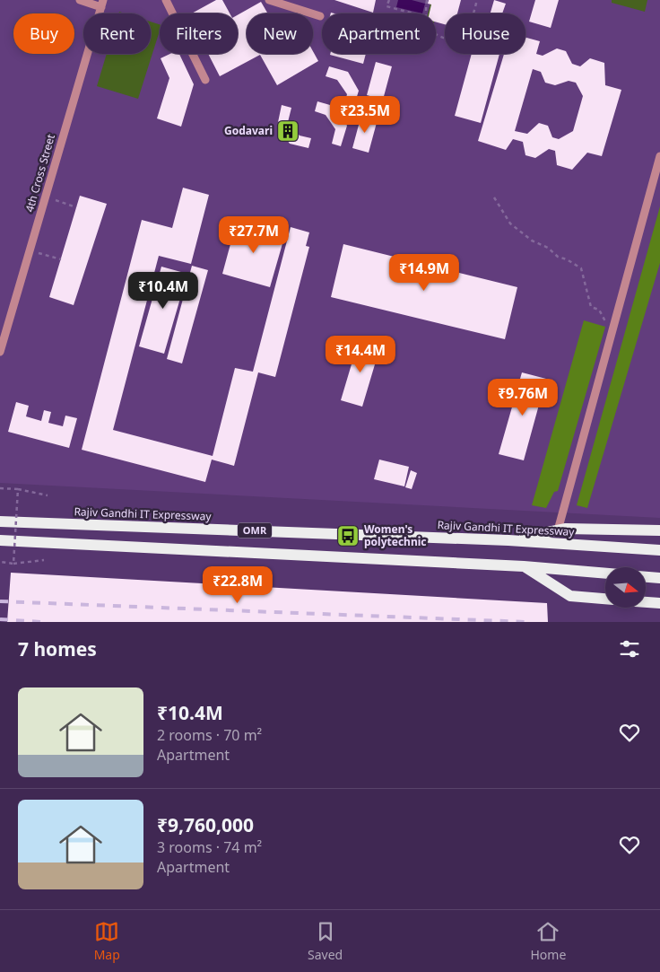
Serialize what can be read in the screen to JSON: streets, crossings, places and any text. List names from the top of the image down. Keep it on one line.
{"streets":{"main road":["Rajiv Gandhi IT Expressway","OMR"],"street":["4th Cross Street"]},"places":{"building":["Godavari"],"bus stop":["Women's polytechnic"]},"north":"right","page":{"chip":["Buy","Rent","Filters","New","Apartment","House"],"price":["₹23.5M","₹27.7M","₹14.9M","₹10.4M","₹14.4M","₹9.76M","₹22.8M"],"heading":"7 homes","list":[{"name":"₹10.4M","note":"2 rooms · 70 m² · Apartment"},{"name":"₹9,760,000","note":"3 rooms · 74 m² · Apartment"}],"tabs":["Map","Saved","Home"]}}
